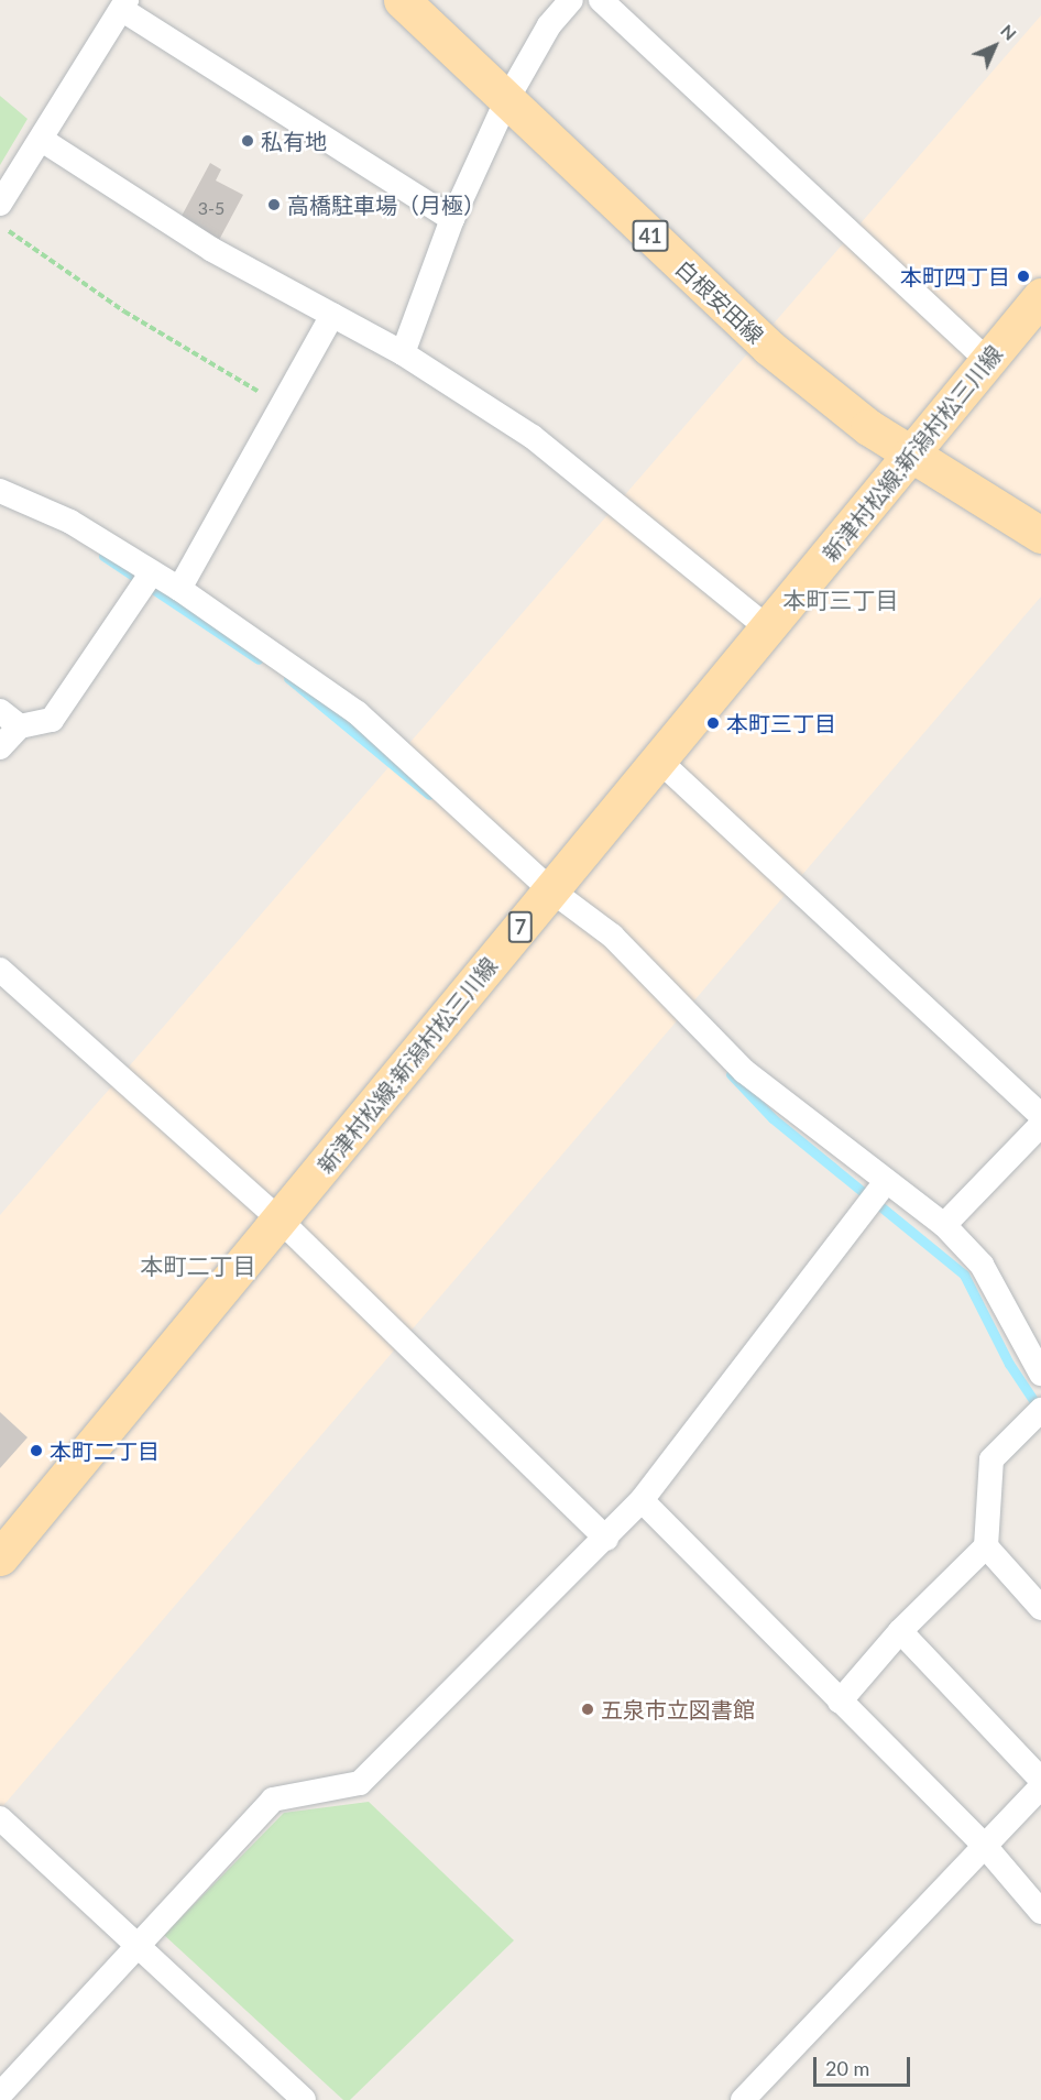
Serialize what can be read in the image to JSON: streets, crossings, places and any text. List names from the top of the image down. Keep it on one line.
{"streets":{"main road":["41","白根安田線","新津村松線;新潟村松三川線","7"]},"crossings":[["白根安田線","新津村松線;新潟村松三川線"]],"districts":["本町三丁目","本町二丁目"],"places":["私有地","高橋駐車場（月極）","本町四丁目","本町三丁目","本町二丁目","五泉市立図書館"],"house_numbers":["3-5"],"scale_bar":"20 m","north":"top right"}
